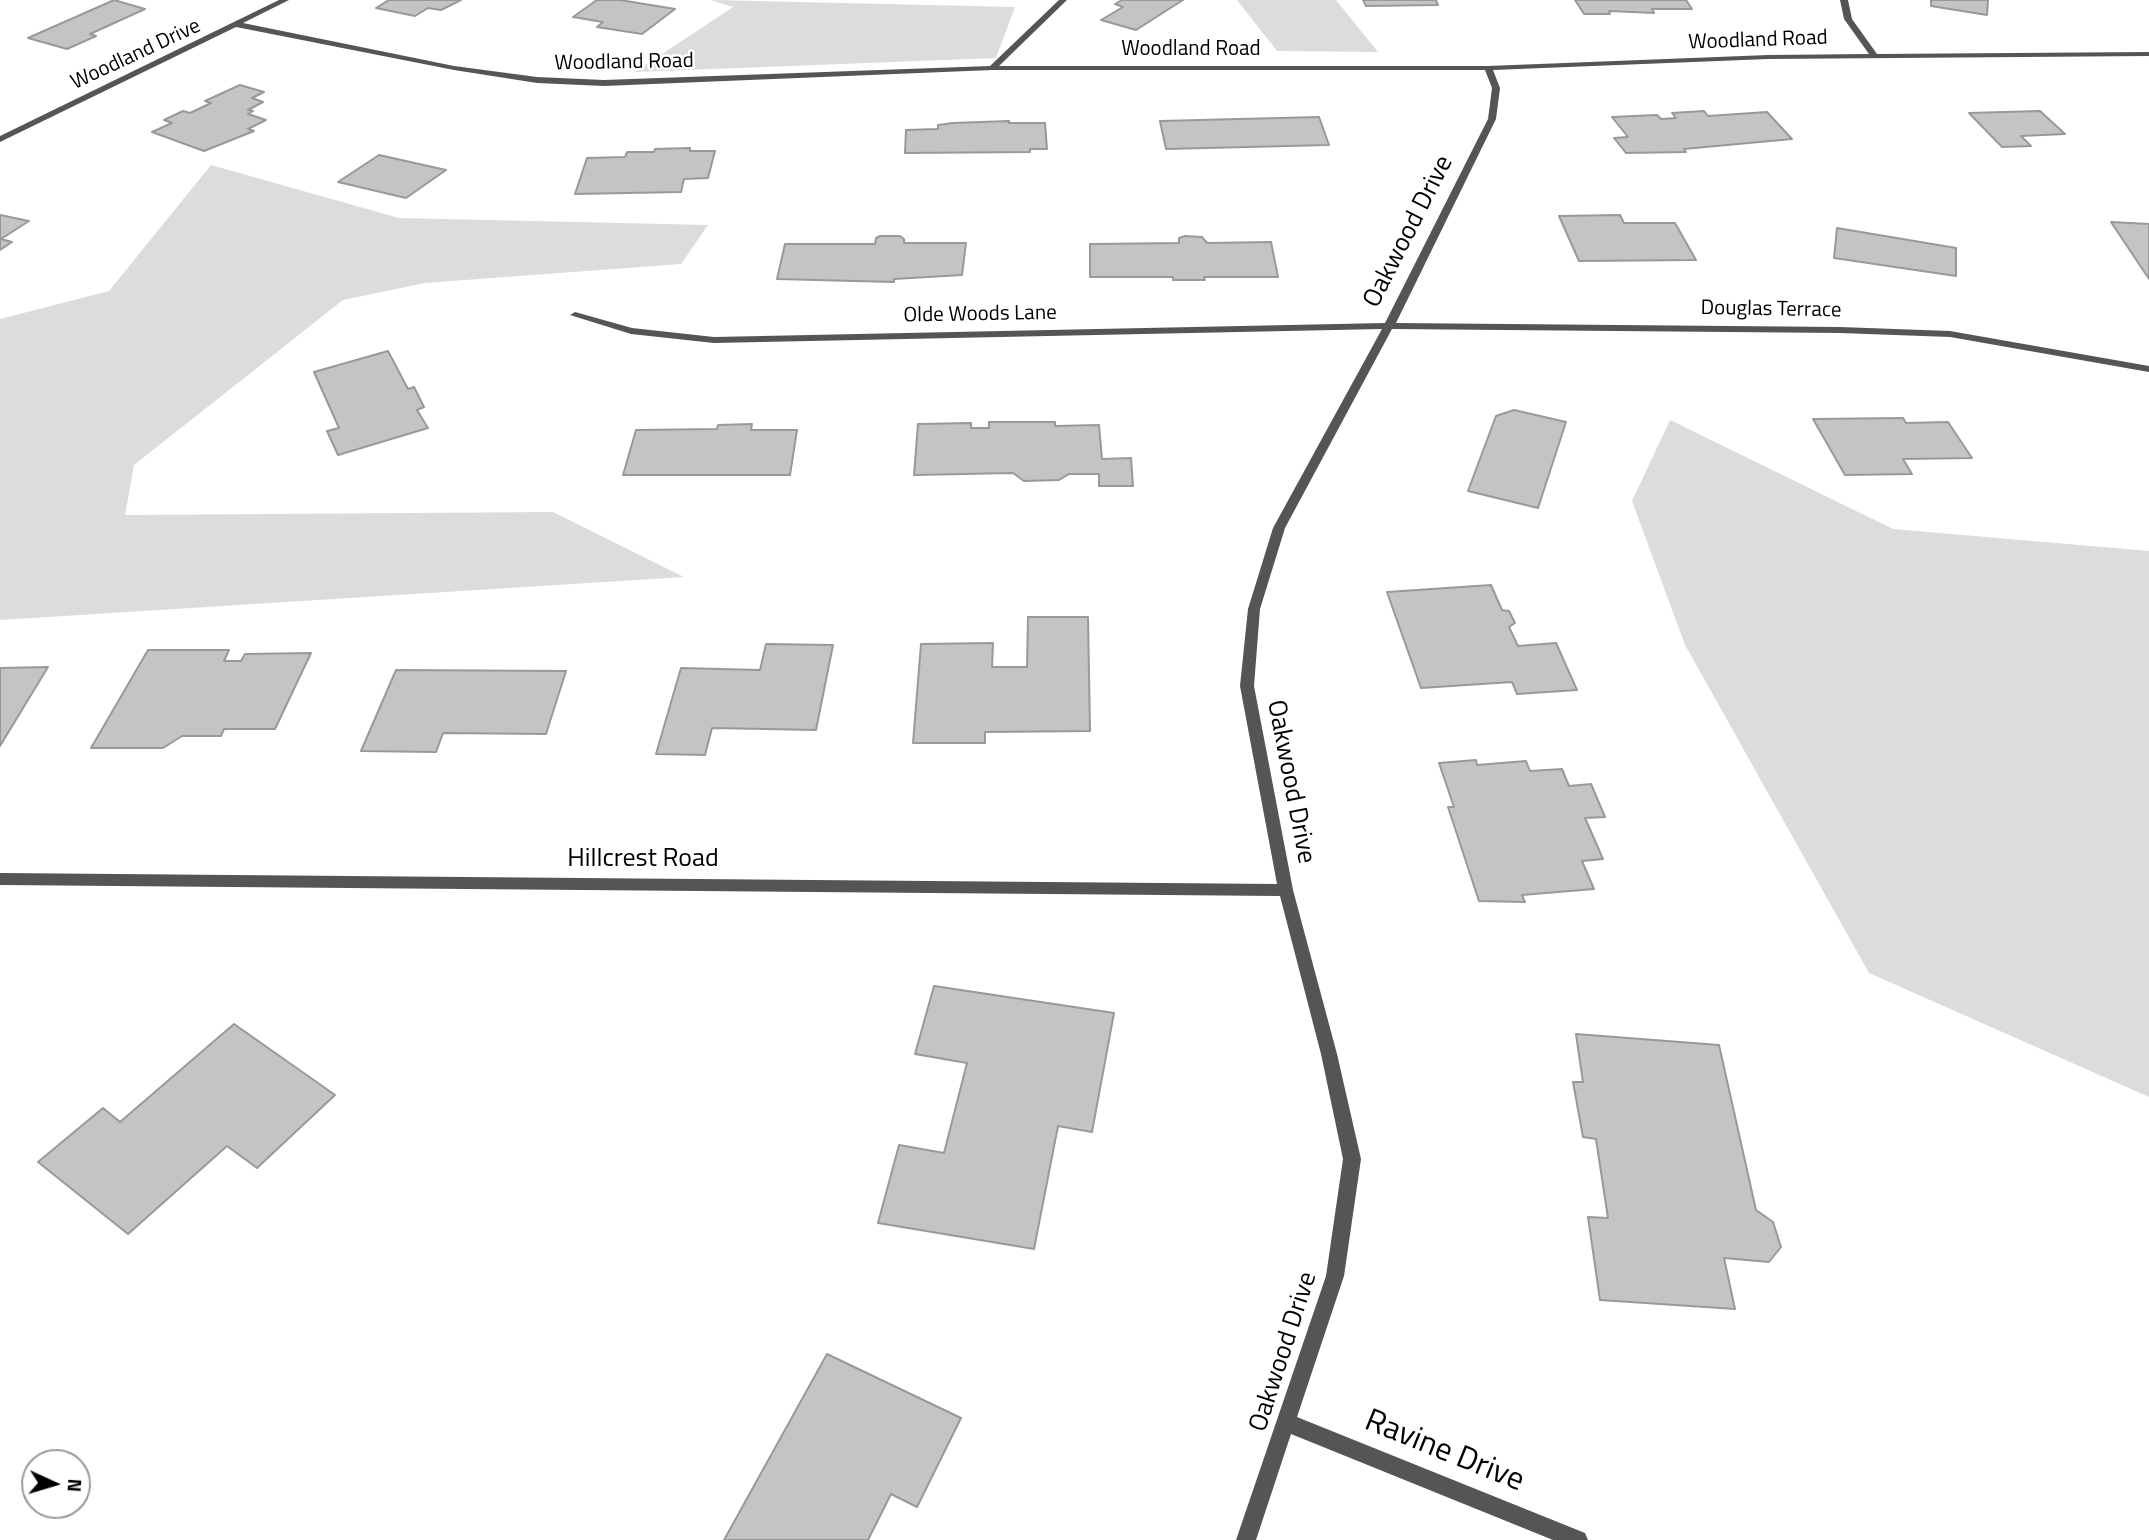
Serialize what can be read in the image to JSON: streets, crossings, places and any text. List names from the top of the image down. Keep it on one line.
{"streets":{"street":["Woodland Road","Woodland Drive","Oakwood Drive","Douglas Terrace","Olde Woods Lane","Hillcrest Road","Ravine Drive"]},"crossings":[["Woodland Road","Woodland Drive"],["Woodland Road","Oakwood Drive"],["Oakwood Drive","Douglas Terrace"],["Oakwood Drive","Olde Woods Lane"],["Oakwood Drive","Hillcrest Road"],["Oakwood Drive","Ravine Drive"],["Douglas Terrace","Olde Woods Lane"]],"north":"right"}
